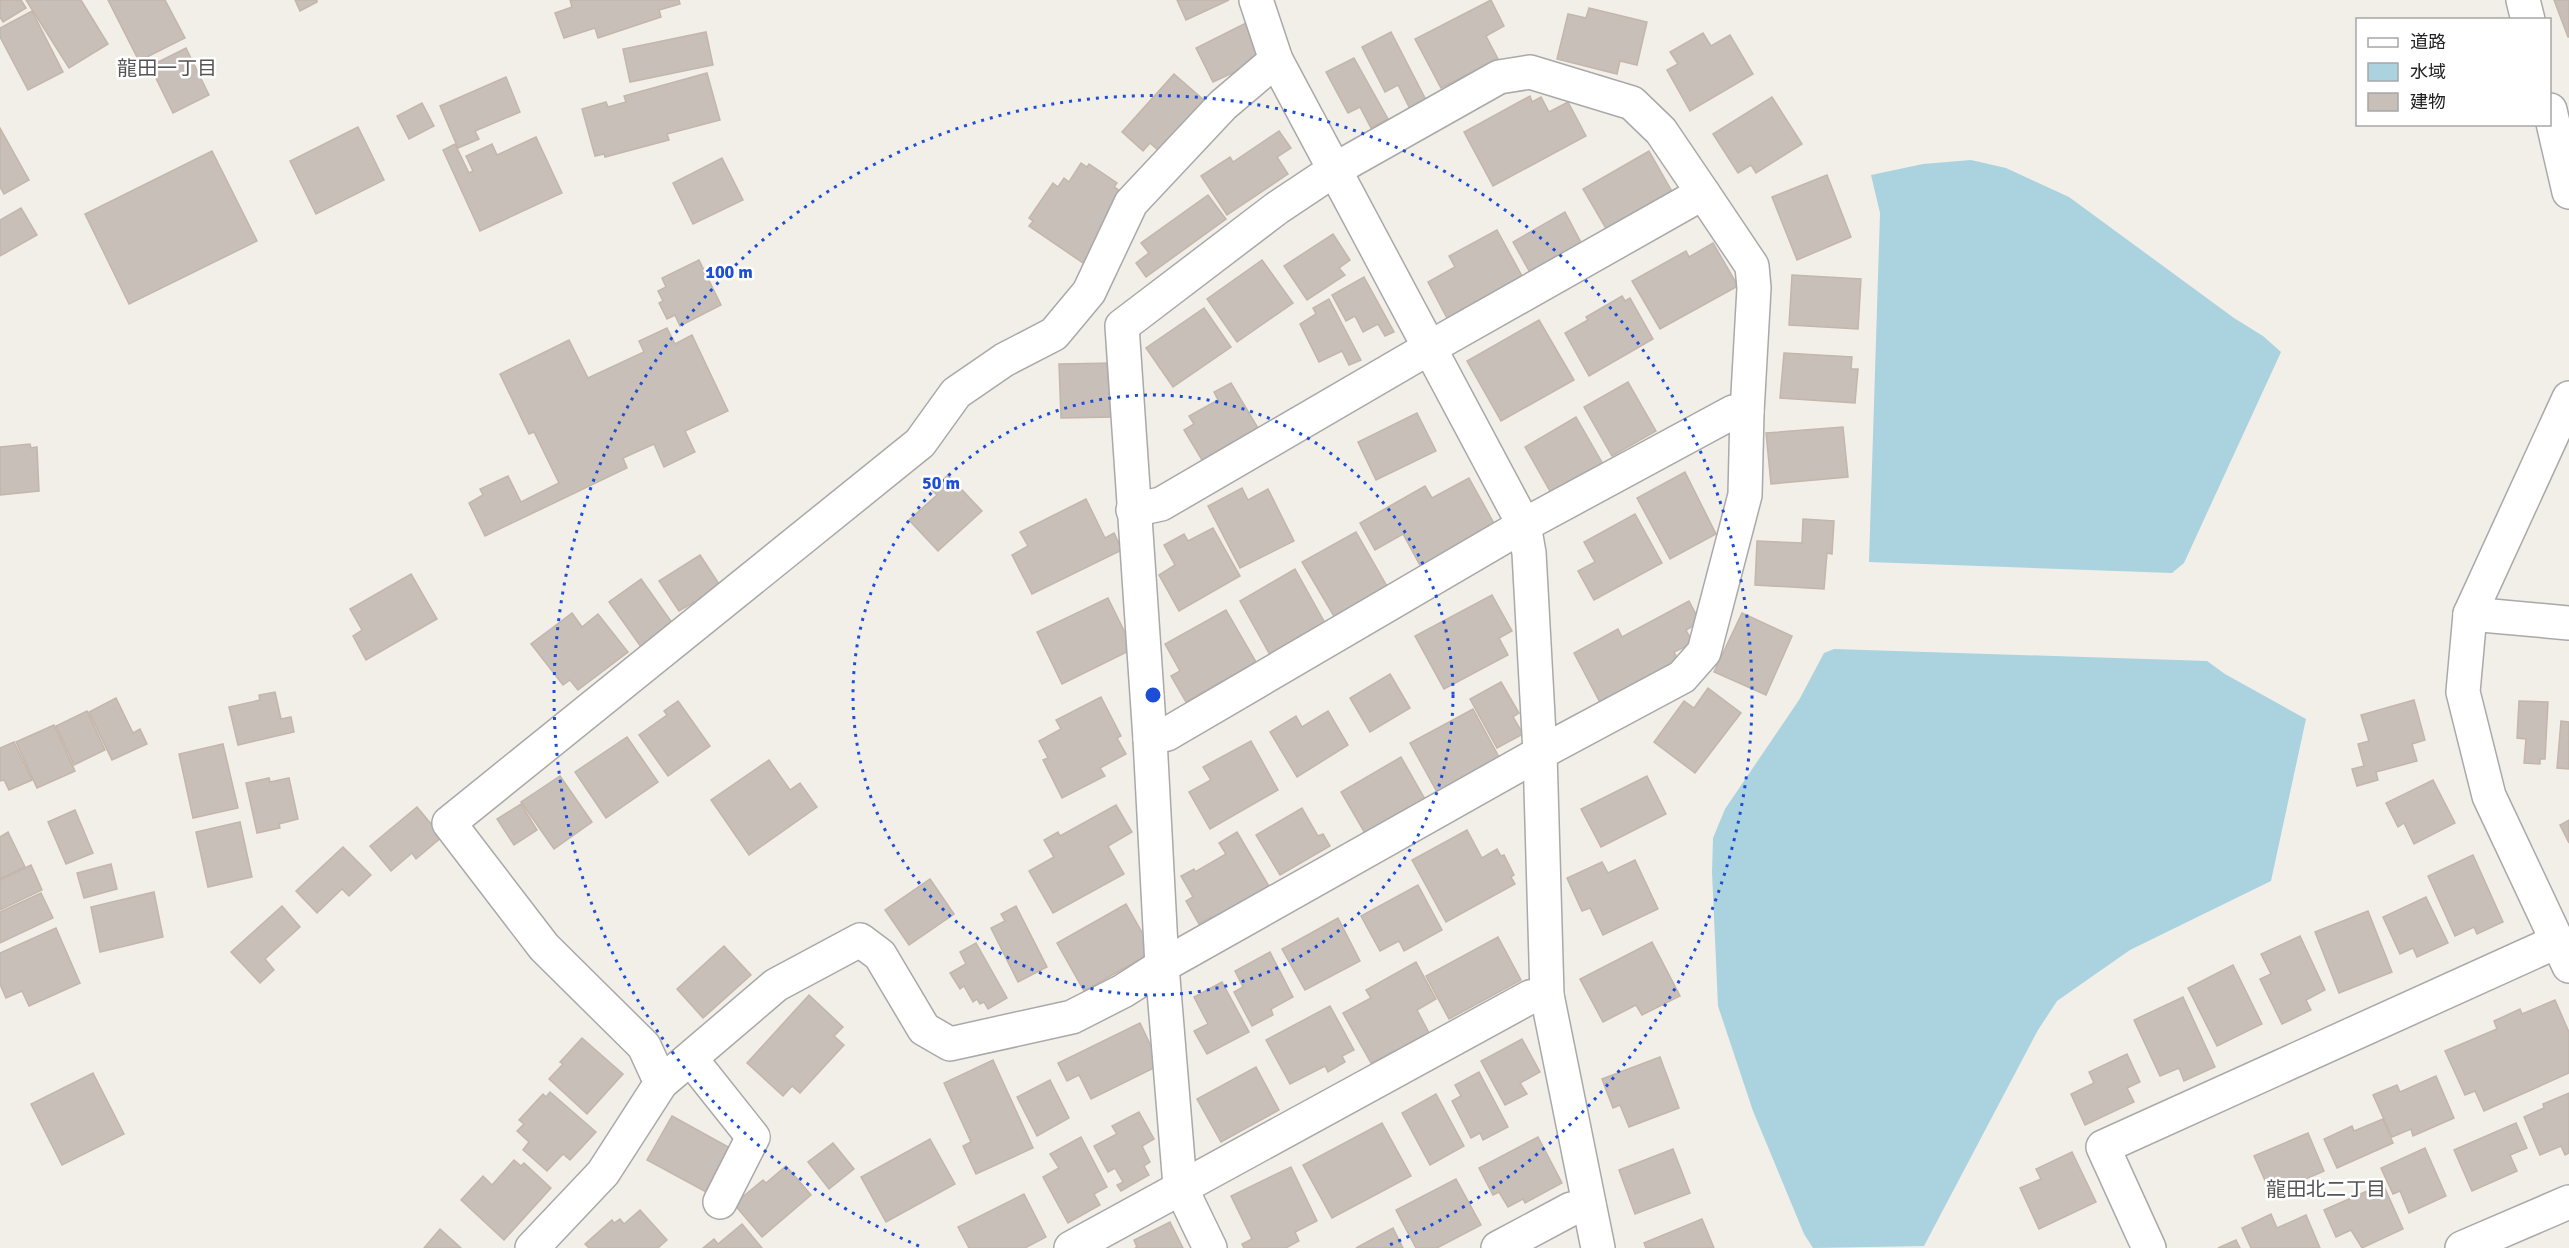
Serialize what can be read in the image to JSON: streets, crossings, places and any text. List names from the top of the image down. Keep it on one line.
{"districts":["龍田一丁目","龍田北二丁目"],"legend":["道路","水域","建物"],"rings":["100 m","50 m"]}
